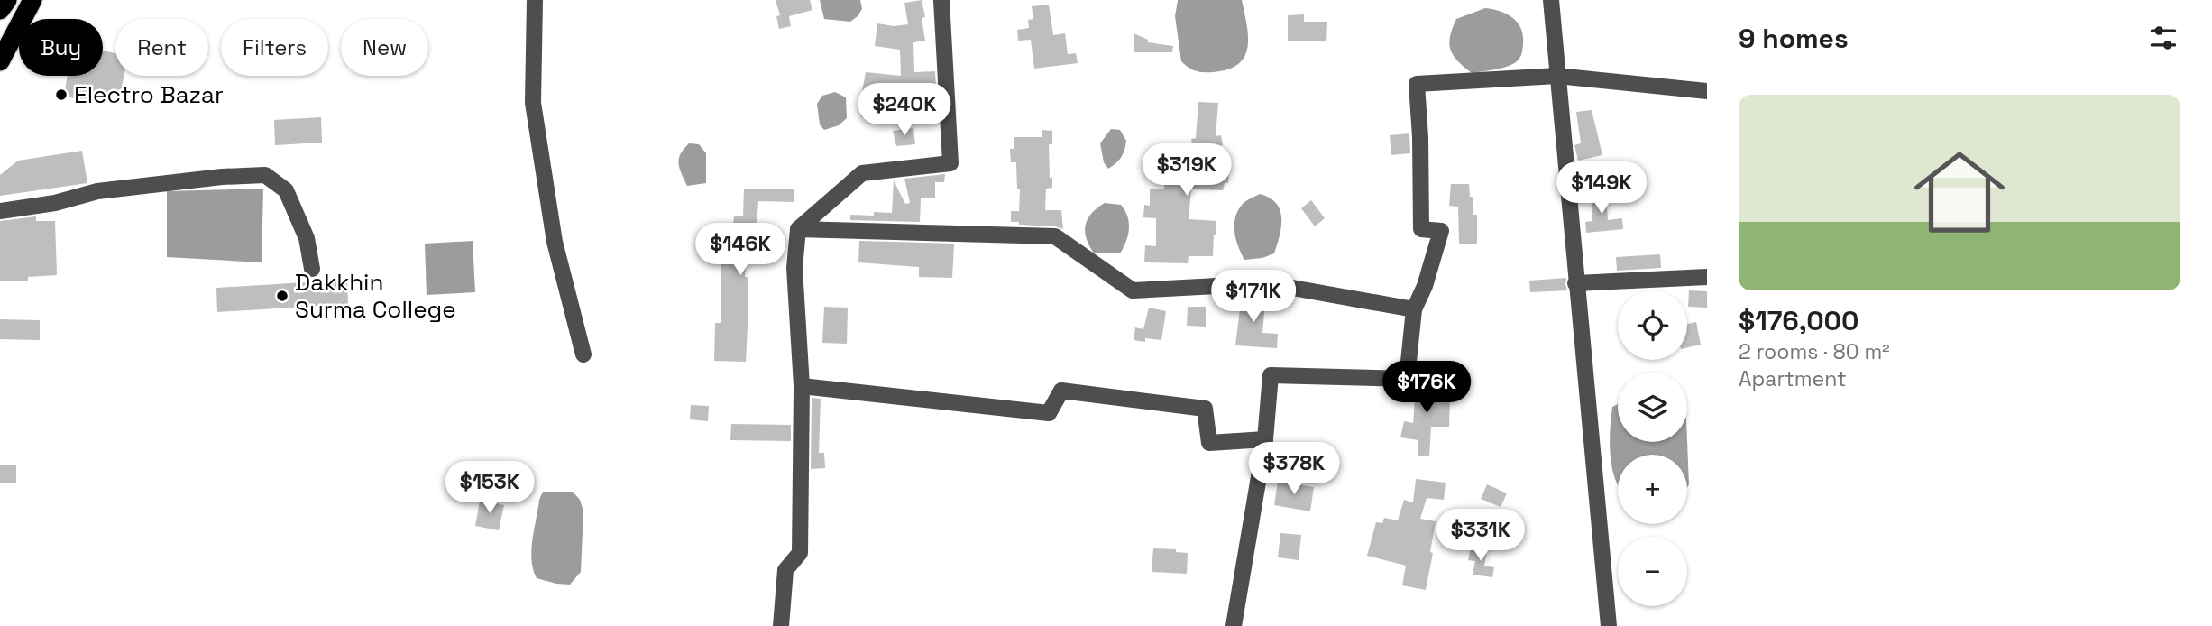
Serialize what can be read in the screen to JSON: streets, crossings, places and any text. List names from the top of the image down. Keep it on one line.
{"places":["Electro Bazar","Dakkhin Surma College"],"page":{"heading":"9 homes","chip":["Buy","Rent","Filters","New"],"list":[{"name":"$176,000","note":"2 rooms · 80 m² · Apartment"}],"price":["$240K","$319K","$149K","$146K","$171K","$176K","$378K","$153K","$331K"],"map_buttons":["+","−"]}}
